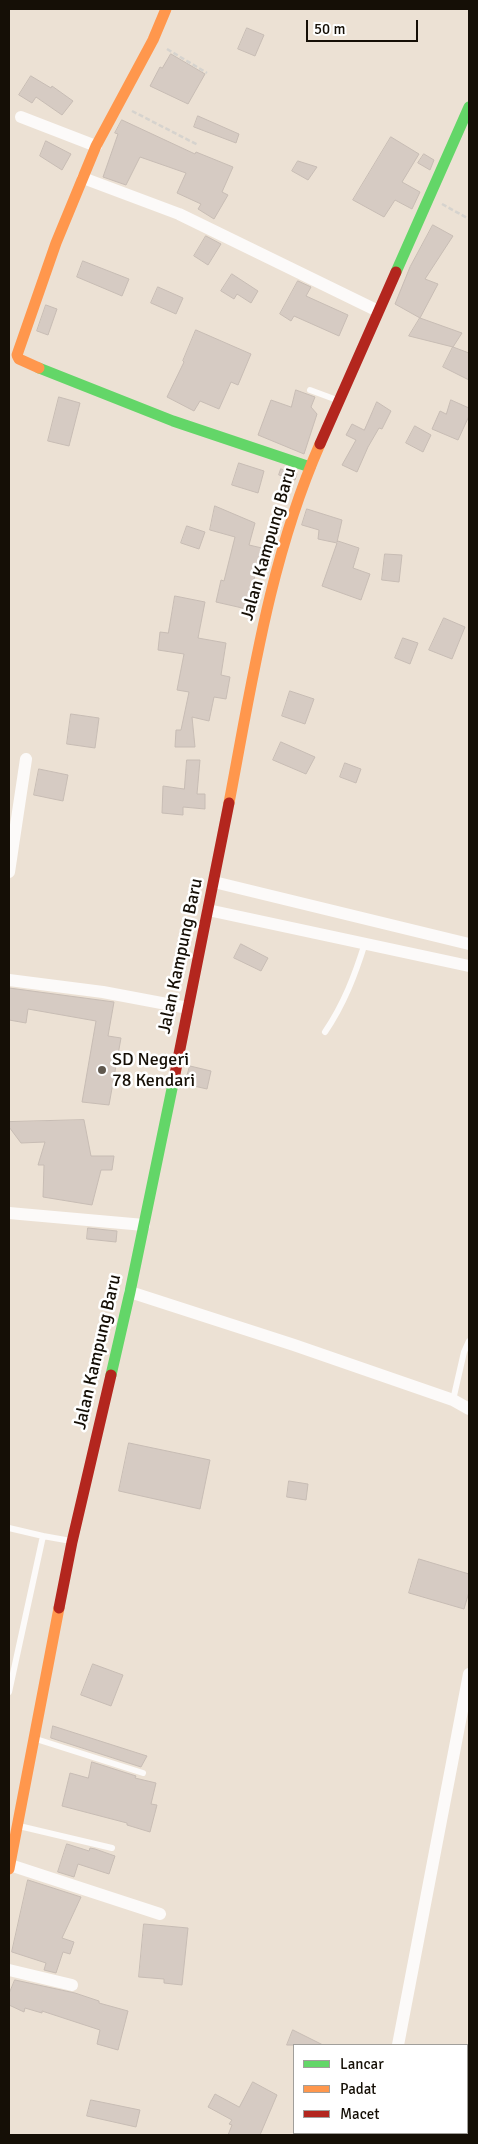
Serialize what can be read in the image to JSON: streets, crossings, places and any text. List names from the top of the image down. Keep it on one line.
{"streets":{"street":["Jalan Kampung Baru"]},"places":["SD Negeri 78 Kendari"],"legend":["Lancar","Padat","Macet"],"scale_bar":"50 m"}
